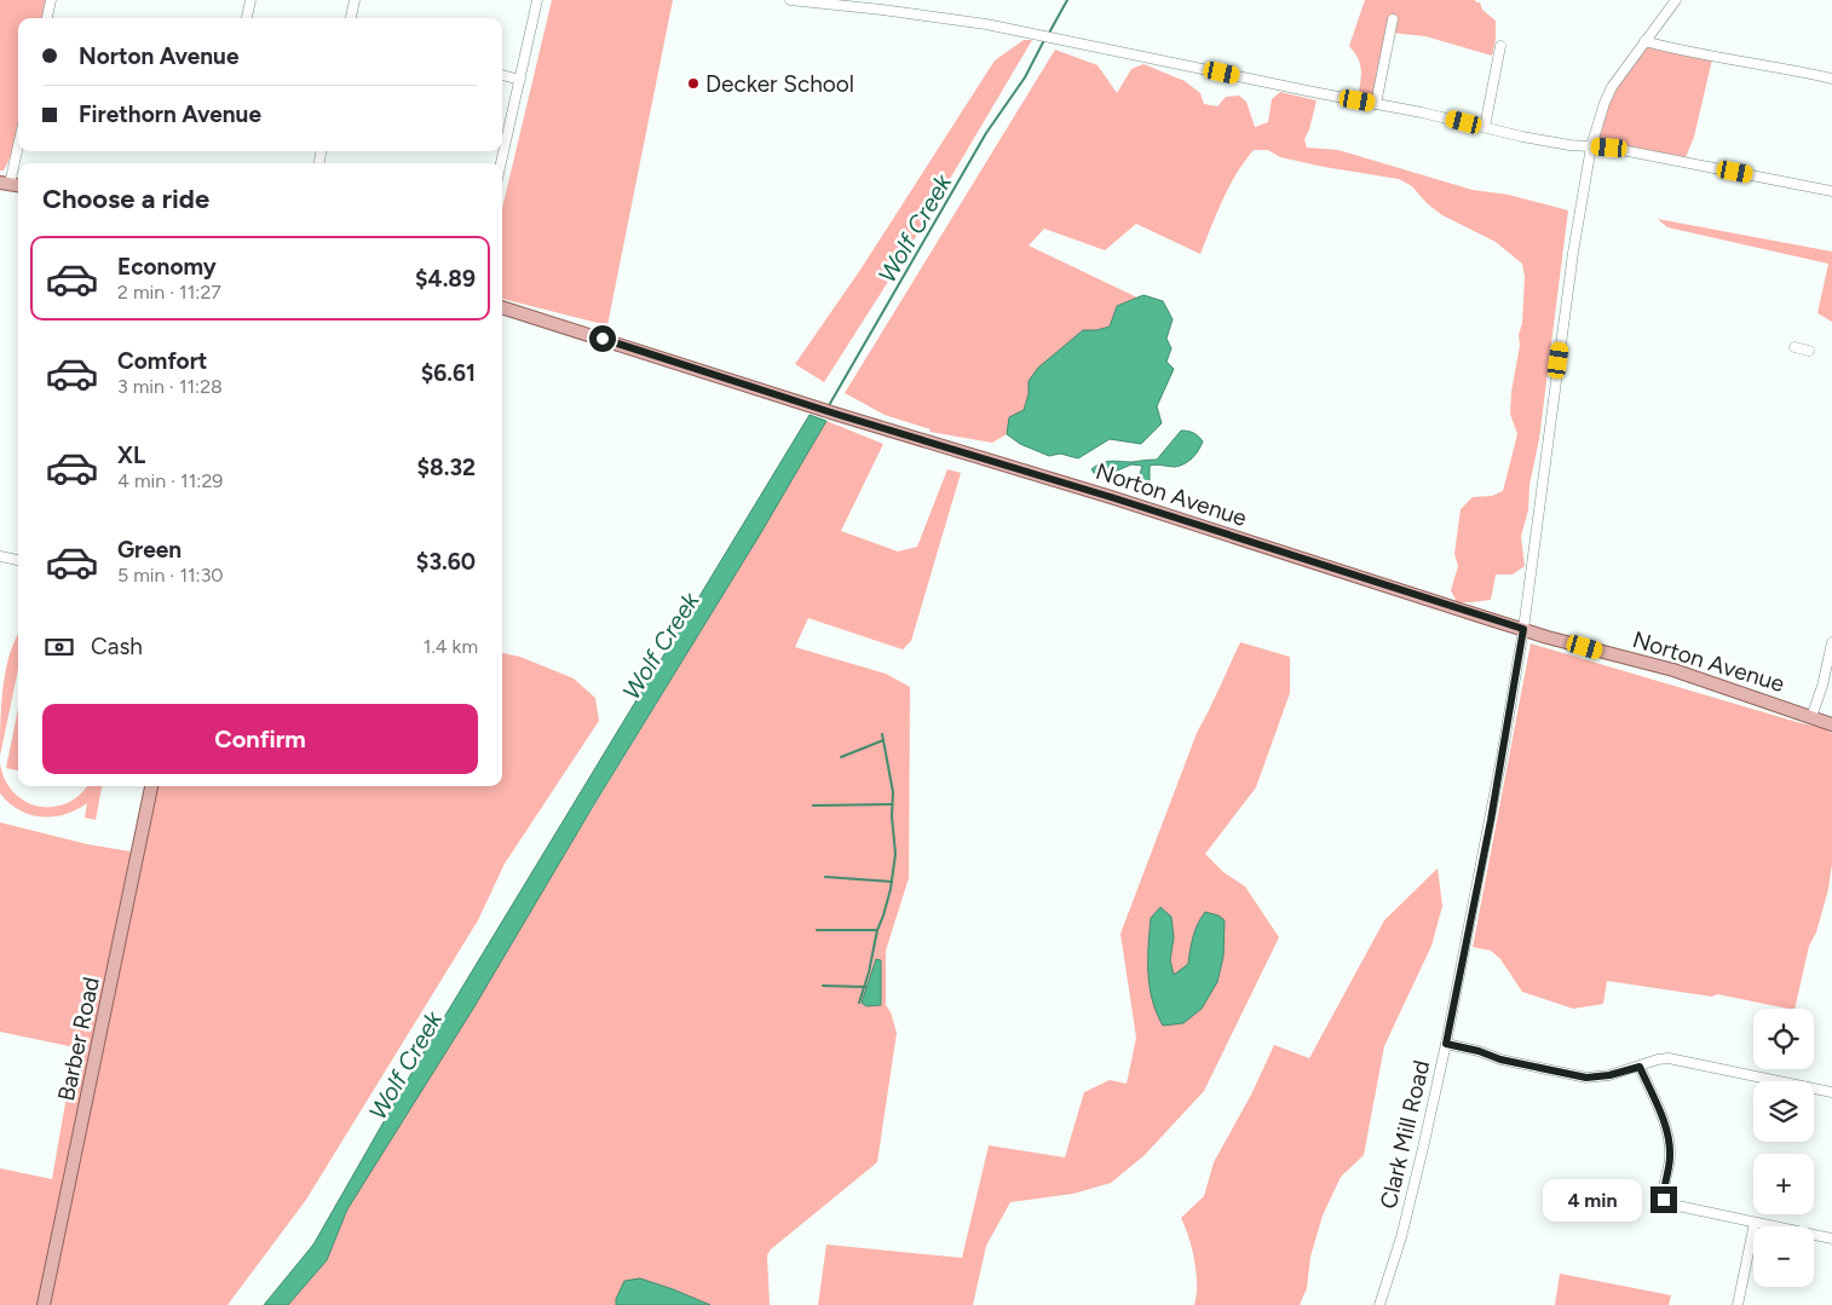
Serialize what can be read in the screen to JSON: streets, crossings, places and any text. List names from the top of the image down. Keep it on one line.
{"streets":{"main road":["Norton Avenue","Barber Road"],"street":["Clark Mill Road"]},"crossings":[["Norton Avenue","Clark Mill Road"]],"water":["Wolf Creek"],"places":["Decker School"],"page":{"banner":["Norton Avenue","Firethorn Avenue"],"heading":"Choose a ride","list":[{"name":"Economy","note":"2 min · 11:27","value":"$4.89"},{"name":"Comfort","note":"3 min · 11:28","value":"$6.61"},{"name":"XL","note":"4 min · 11:29","value":"$8.32"},{"name":"Green","note":"5 min · 11:30","value":"$3.60"}],"pay":["Cash","1.4 km"],"buttons":"Confirm","map_buttons":["+","−"],"bubble":"4 min"}}
